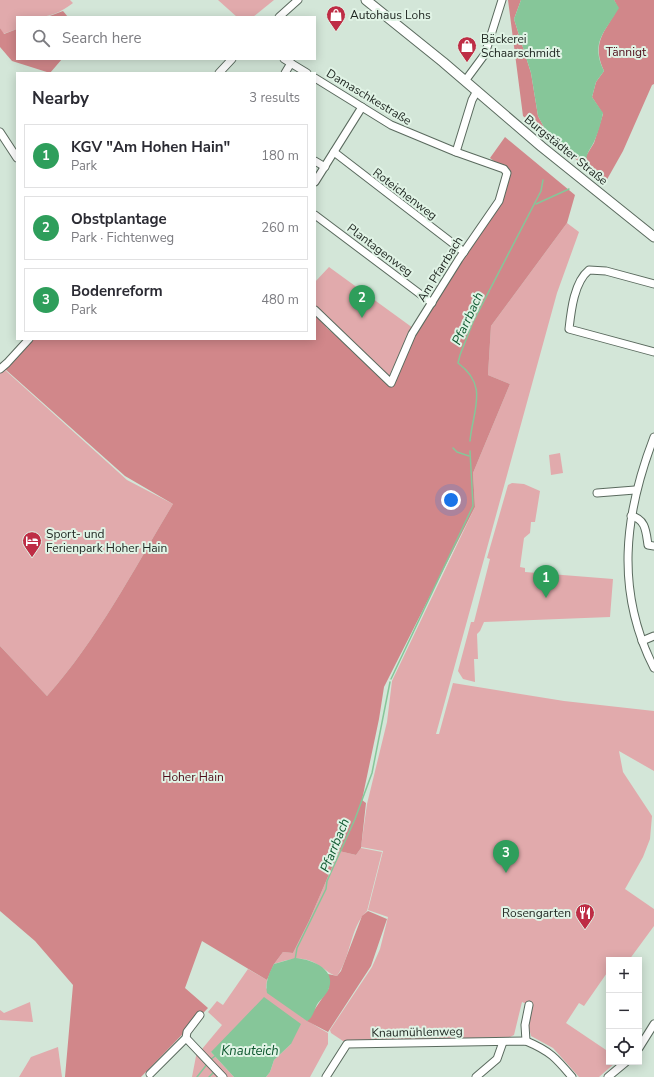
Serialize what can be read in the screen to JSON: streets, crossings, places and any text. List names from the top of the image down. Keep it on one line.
{"streets":{"main road":["Burgstädter Straße"],"street":["Damaschkestraße","Roteichenweg","Plantagenweg","Am Pfarrbach","Knaumühlenweg"]},"crossings":[["Damaschkestraße","Am Pfarrbach"],["Roteichenweg","Am Pfarrbach"],["Plantagenweg","Am Pfarrbach"]],"water":["Pfarrbach","Knauteich"],"parks":["Tännigt","Hoher Hain"],"places":{"shop":["Autohaus Lohs","Bäckerei Schaarschmidt"],"hotel":["Sport- und Ferienpark Hoher Hain"],"restaurant":["Rosengarten"]},"page":{"search":"Search here","heading":["Nearby","3 results"],"list":[{"mark":"1","name":"KGV \"Am Hohen Hain\"","note":"Park","value":"180 m"},{"mark":"2","name":"Obstplantage","note":"Park · Fichtenweg","value":"260 m"},{"mark":"3","name":"Bodenreform","note":"Park","value":"480 m"}],"pins":["2","1","3"],"map_buttons":["+","−"]}}
